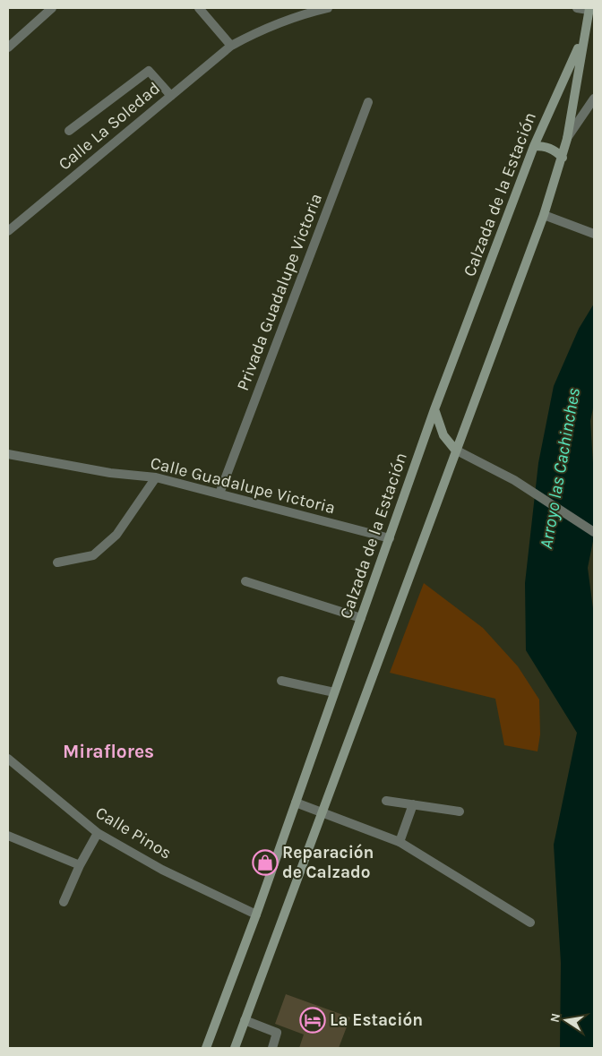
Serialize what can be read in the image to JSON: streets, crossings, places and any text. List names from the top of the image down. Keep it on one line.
{"streets":{"main road":["Calzada de la Estación"],"street":["Calle La Soledad","Privada Guadalupe Victoria","Calle Guadalupe Victoria","Calle Pinos"]},"crossings":[["Calzada de la Estación","Calle Guadalupe Victoria"],["Calzada de la Estación","Calle Pinos"],["Privada Guadalupe Victoria","Calle Guadalupe Victoria"]],"districts":["Miraflores"],"water":["Arroyo las Cachinches"],"places":{"shop":["Reparación de Calzado"],"hotel":["La Estación"]},"north":"left"}
